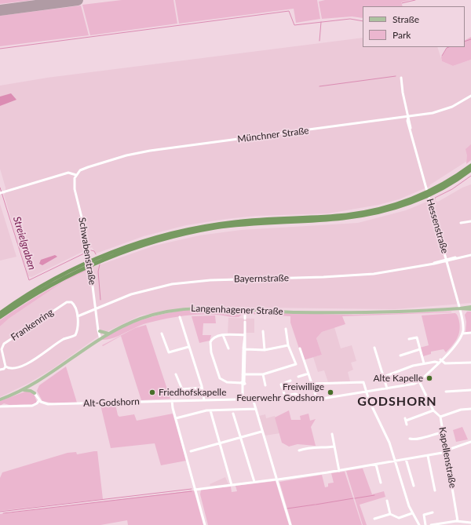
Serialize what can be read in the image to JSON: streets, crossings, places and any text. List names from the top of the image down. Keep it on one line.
{"streets":{"main road":["Langenhagener Straße"],"street":["Münchner Straße","Hessenstraße","Schwabenstraße","Bayernstraße","Frankenring","Alt-Godshorn","Kapellenstraße"]},"crossings":[["Münchner Straße","Hessenstraße"],["Münchner Straße","Schwabenstraße"],["Hessenstraße","Bayernstraße"],["Hessenstraße","Langenhagener Straße"],["Hessenstraße","Alt-Godshorn"],["Schwabenstraße","Bayernstraße"],["Schwabenstraße","Langenhagener Straße"],["Alt-Godshorn","Kapellenstraße"]],"districts":["GODSHORN"],"water":["Streielgraben"],"places":["Alte Kapelle","Friedhofskapelle","Freiwillige Feuerwehr Godshorn"],"legend":["Straße","Park"]}
